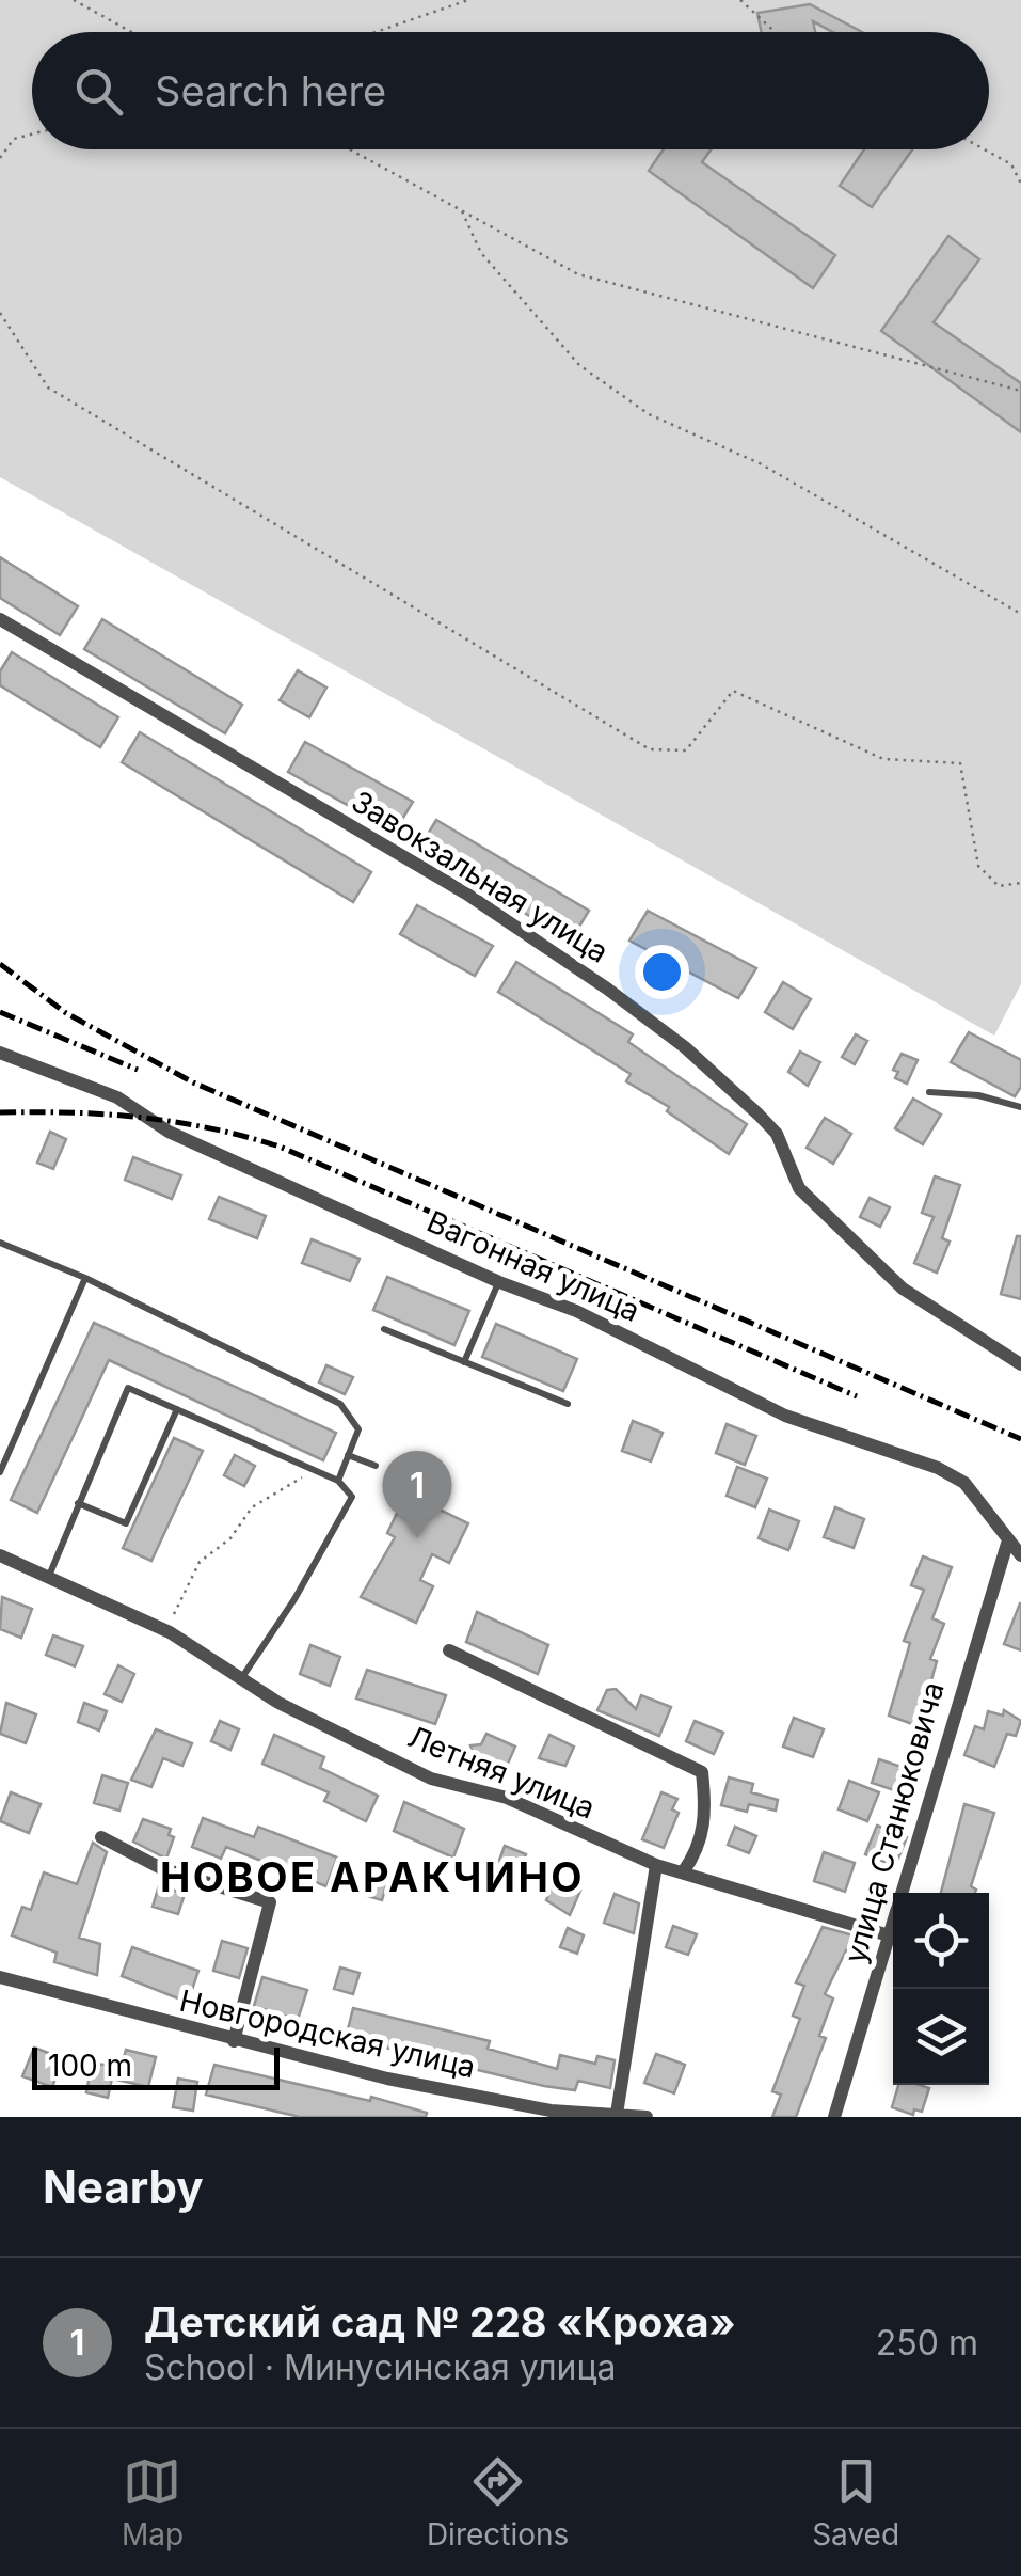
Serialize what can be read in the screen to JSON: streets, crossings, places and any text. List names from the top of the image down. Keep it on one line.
{"streets":{"street":["Завокзальная улица","Вагонная улица","Летняя улица","улица Станюковича","Новгородская улица"]},"crossings":[["Вагонная улица","улица Станюковича"],["Летняя улица","улица Станюковича"]],"districts":["НОВОЕ АРАКЧИНО"],"scale_bar":"100 m","page":{"search":"Search here","pins":"1","scale":"100 m","heading":"Nearby","list":[{"mark":"1","name":"Детский сад № 228 «Кроха»","note":"School · Минусинская улица","value":"250 m"}],"nav":["Map","Directions","Saved"]}}
